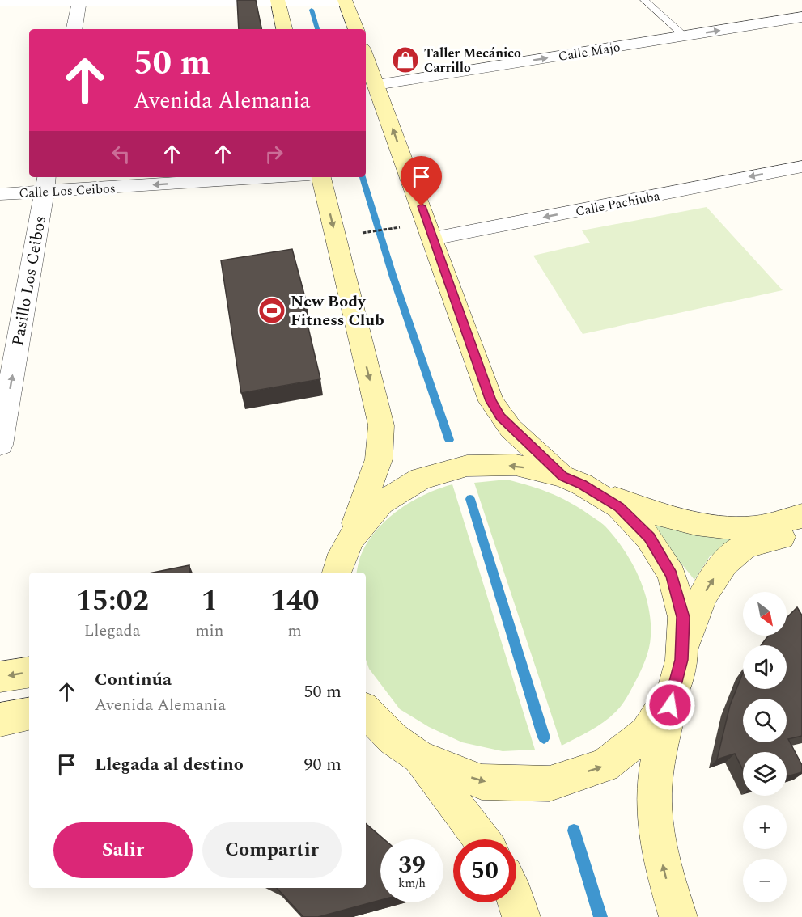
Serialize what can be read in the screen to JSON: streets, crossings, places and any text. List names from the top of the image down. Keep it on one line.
{"streets":{"street":["Calle Majo","Calle Los Ceibos","Calle Pachiuba","Pasillo Los Ceibos"]},"crossings":[["Calle Los Ceibos","Pasillo Los Ceibos"]],"one_way":["Calle Majo","Calle Pachiuba","Pasillo Los Ceibos"],"places":{"shop":["Taller Mecánico Carrillo"],"sports":["New Body Fitness Club"]},"north":"bottom right","page":{"turn":["50 m","Avenida Alemania"],"eta":["15:02","Llegada","1","min","140","m"],"map_buttons":["+","−"],"list":[{"name":"Continúa","note":"Avenida Alemania","value":"50 m"},{"name":"Llegada al destino","value":"90 m"}],"buttons":["Salir","Compartir"],"speed":"39 km/h","limit":"50"}}
